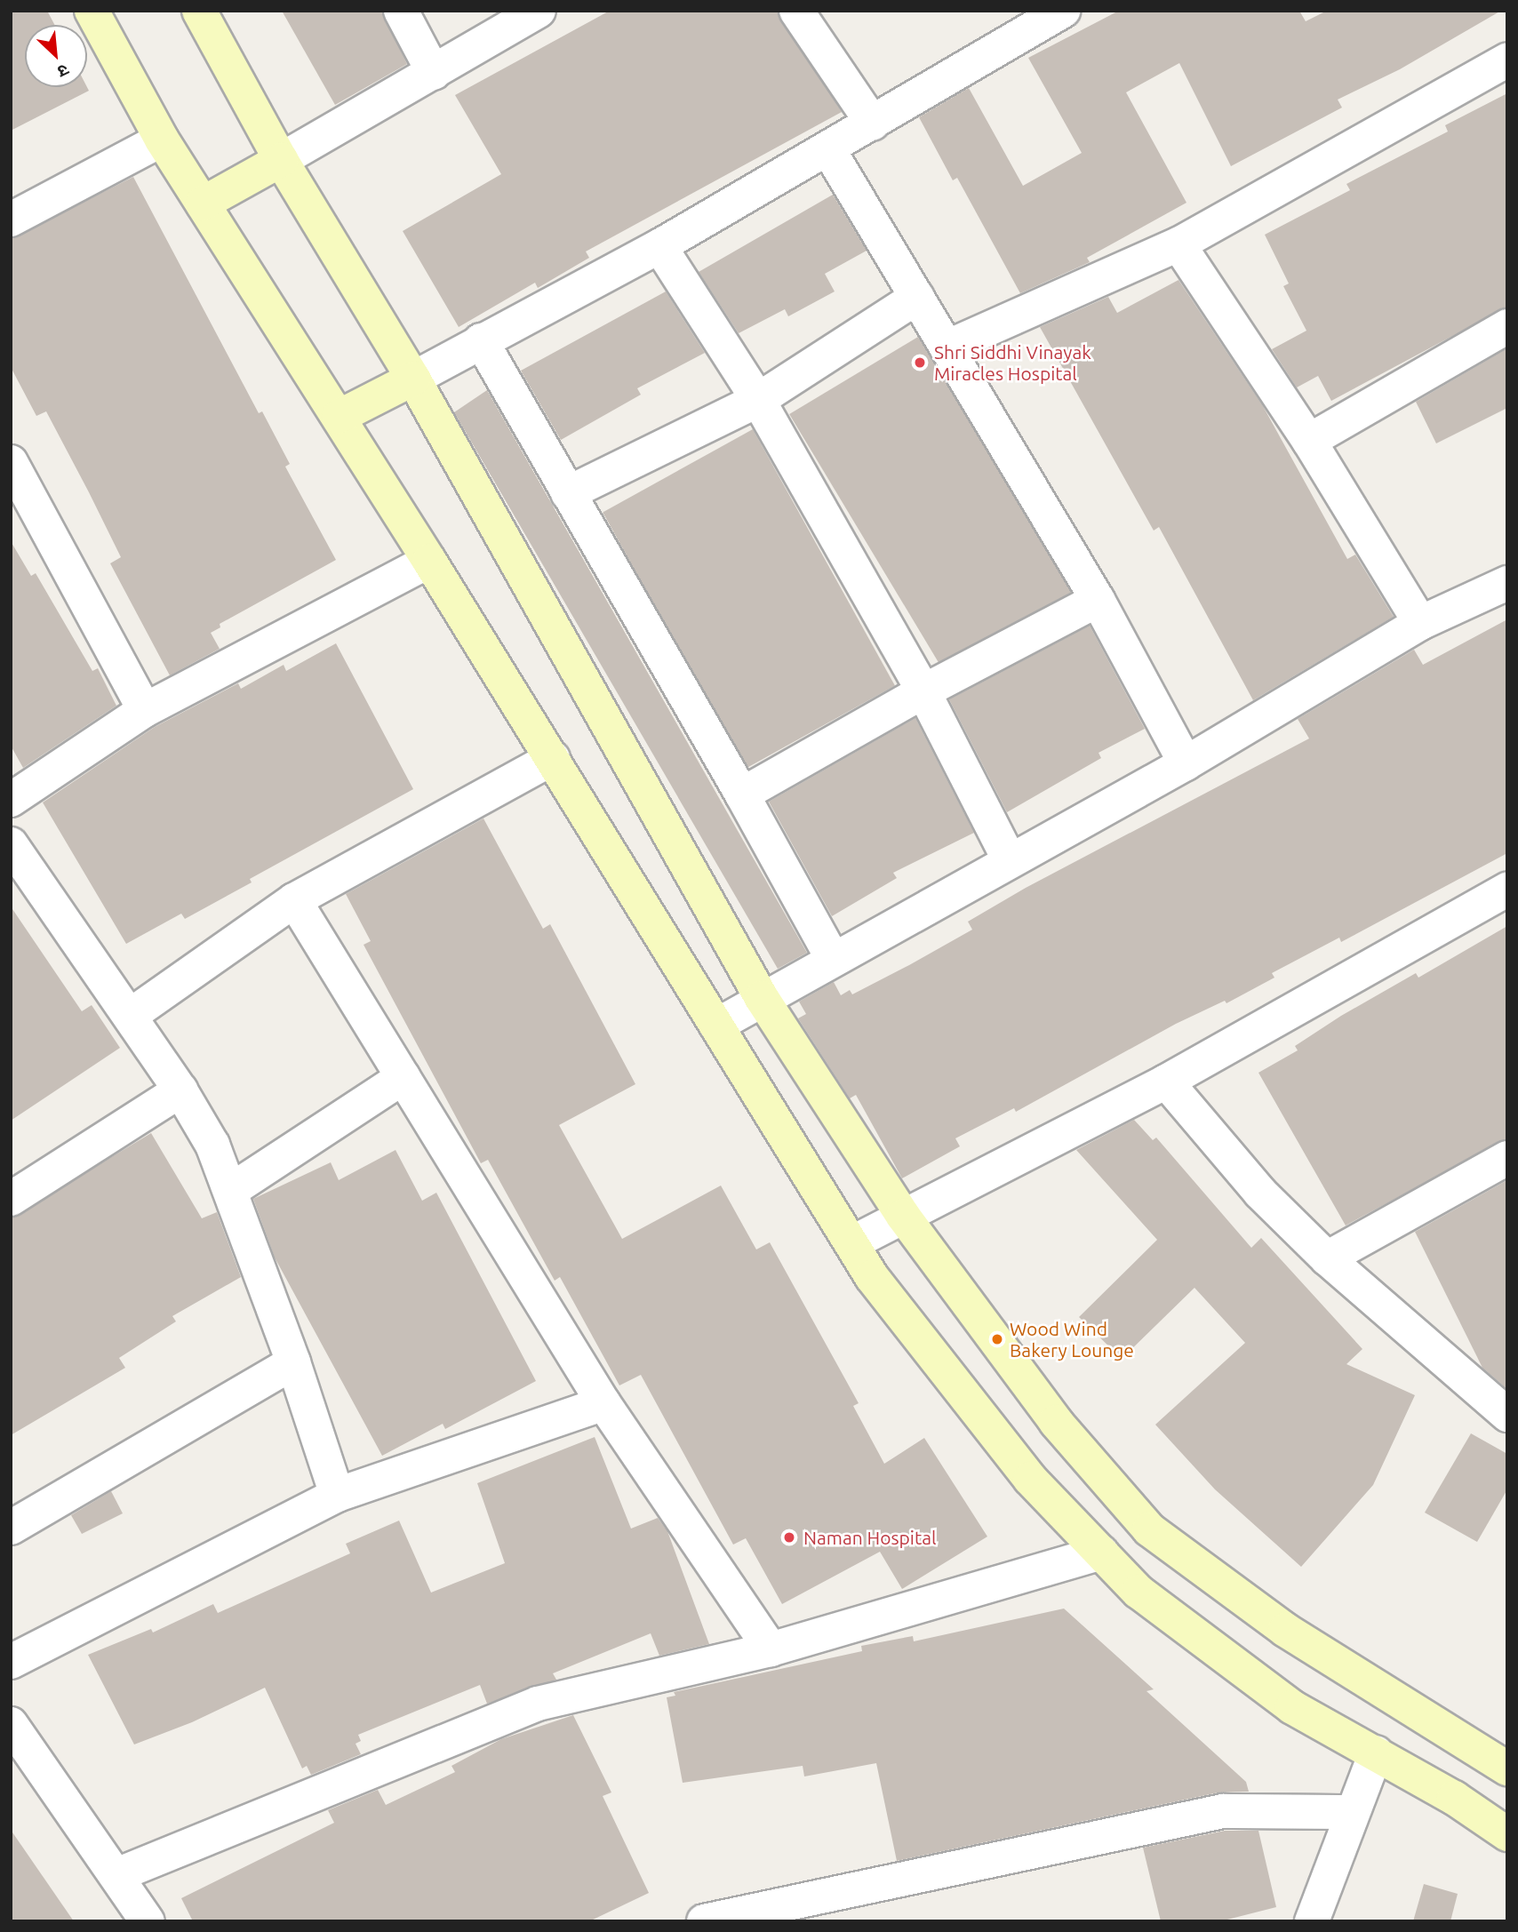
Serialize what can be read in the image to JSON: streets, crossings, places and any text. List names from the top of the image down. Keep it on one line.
{"places":["Shri Siddhi Vinayak Miracles Hospital","Wood Wind Bakery Lounge","Naman Hospital"],"north":"bottom right"}
